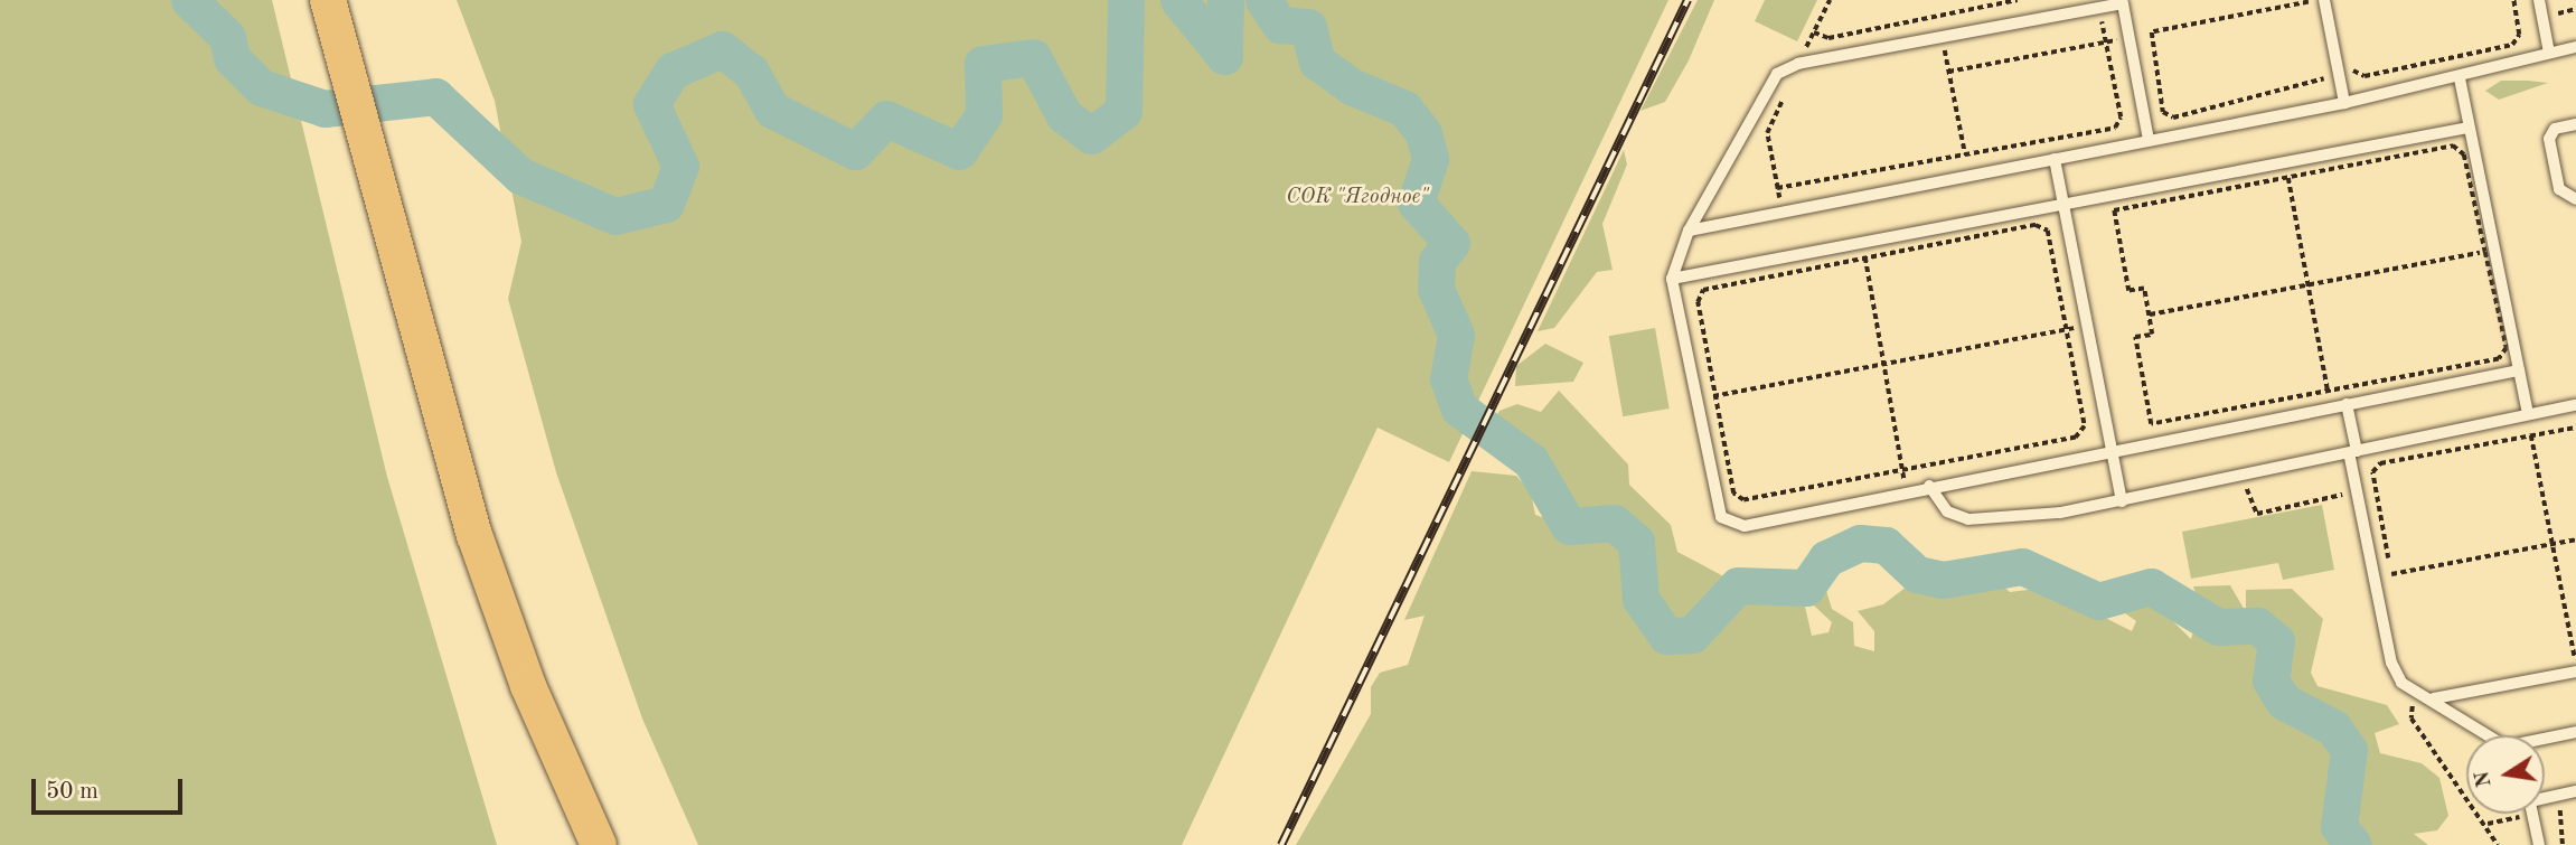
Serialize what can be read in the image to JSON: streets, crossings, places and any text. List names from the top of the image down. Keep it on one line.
{"parks":["СОК \"Ягодное\""],"scale_bar":"50 m","north":"left"}
